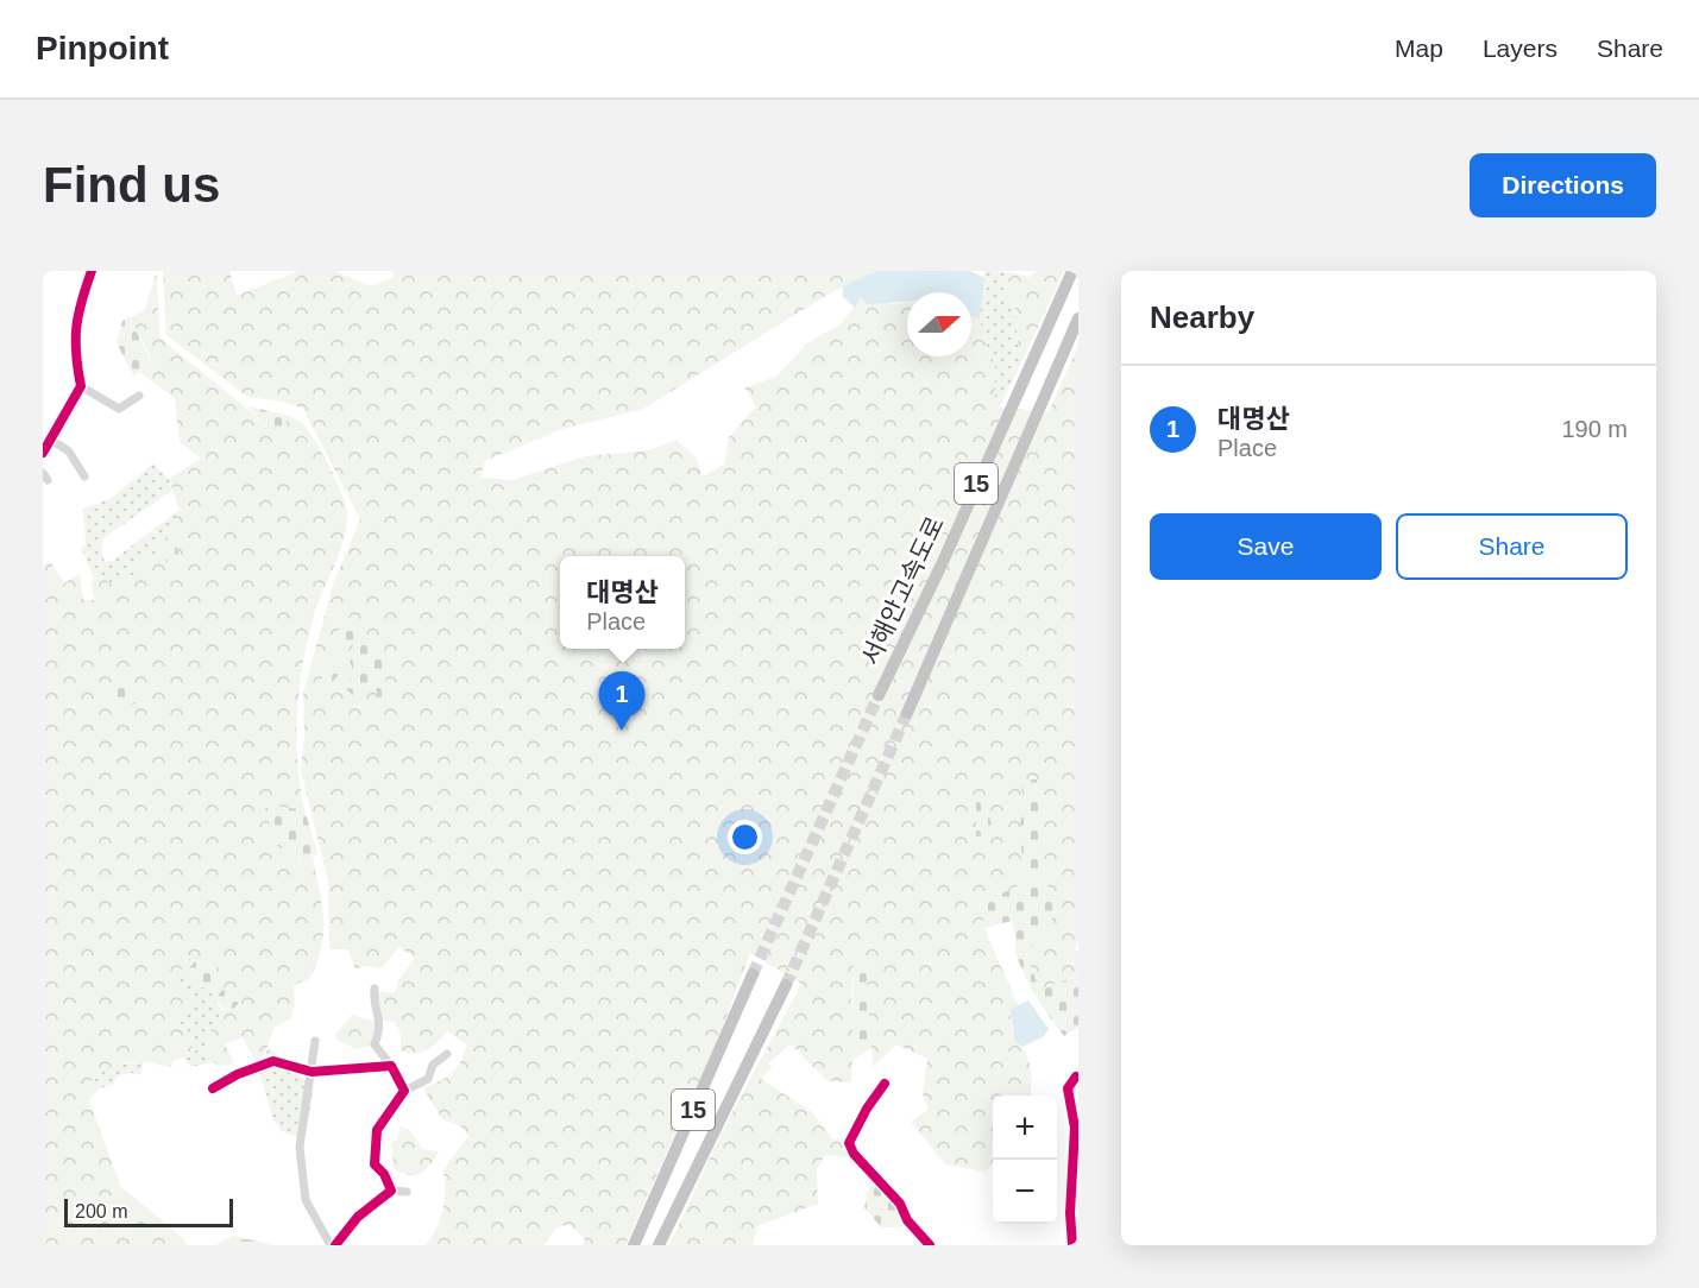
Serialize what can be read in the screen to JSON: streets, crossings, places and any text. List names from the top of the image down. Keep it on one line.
{"streets":{"highway":["15","서해안고속도로"]},"scale_bar":"200 m","north":"right","page":{"header":"Pinpoint","nav":["Map","Layers","Share"],"buttons":["Directions",["Save","Share"]],"title":"Find us","heading":"Nearby","list":[{"mark":"1","name":"대명산","note":"Place","value":"190 m"}],"popup":["대명산","Place"],"pins":"1","map_buttons":["+","−"],"scale":"200 m"}}
